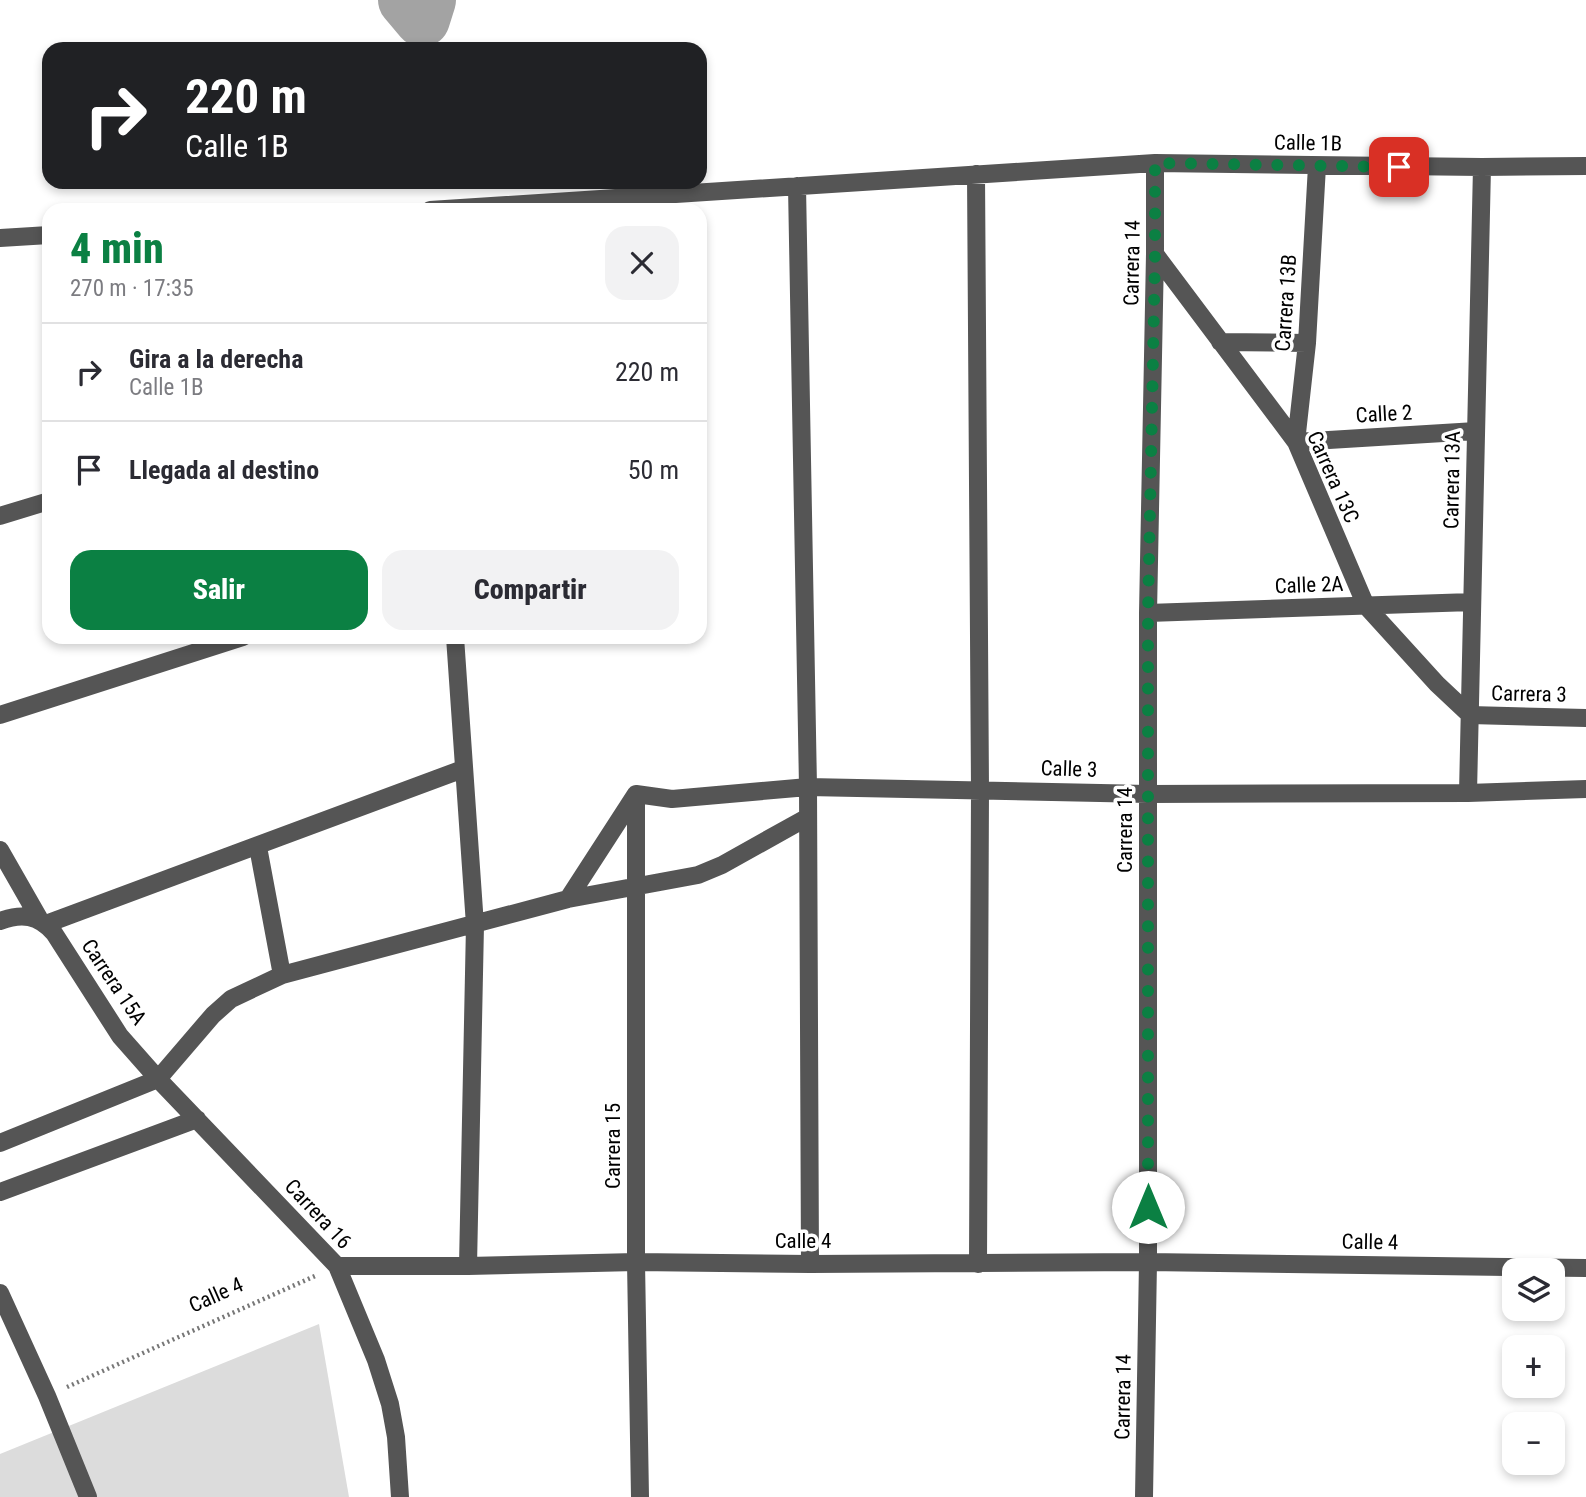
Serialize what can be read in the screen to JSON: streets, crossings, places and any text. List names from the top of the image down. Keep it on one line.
{"streets":{"street":["Calle 1B","Carrera 14","Carrera 13B","Calle 2","Carrera 13C","Carrera 13A","Calle 2A","Carrera 3","Calle 3","Carrera 15A","Carrera 15","Carrera 16","Calle 4"]},"crossings":[["Calle 1B","Carrera 14"],["Calle 1B","Carrera 13B"],["Calle 1B","Carrera 13A"],["Carrera 14","Carrera 13C"],["Carrera 14","Calle 2A"],["Carrera 14","Calle 3"],["Carrera 14","Calle 4"],["Carrera 13B","Calle 2"],["Carrera 13B","Carrera 13C"],["Calle 2","Carrera 13C"],["Calle 2","Carrera 13A"],["Carrera 13C","Carrera 13A"],["Carrera 13C","Calle 2A"],["Carrera 13C","Carrera 3"],["Carrera 13A","Calle 2A"],["Carrera 13A","Carrera 3"],["Carrera 13A","Calle 3"],["Calle 3","Carrera 15"],["Carrera 15A","Carrera 16"],["Carrera 15","Calle 4"],["Carrera 16","Calle 4"]],"page":{"turn":["220 m","Calle 1B"],"heading":["4 min","270 m · 17:35"],"list":[{"name":"Gira a la derecha","note":"Calle 1B","value":"220 m"},{"name":"Llegada al destino","value":"50 m"}],"buttons":["Salir","Compartir"],"map_buttons":["+","−"]}}
